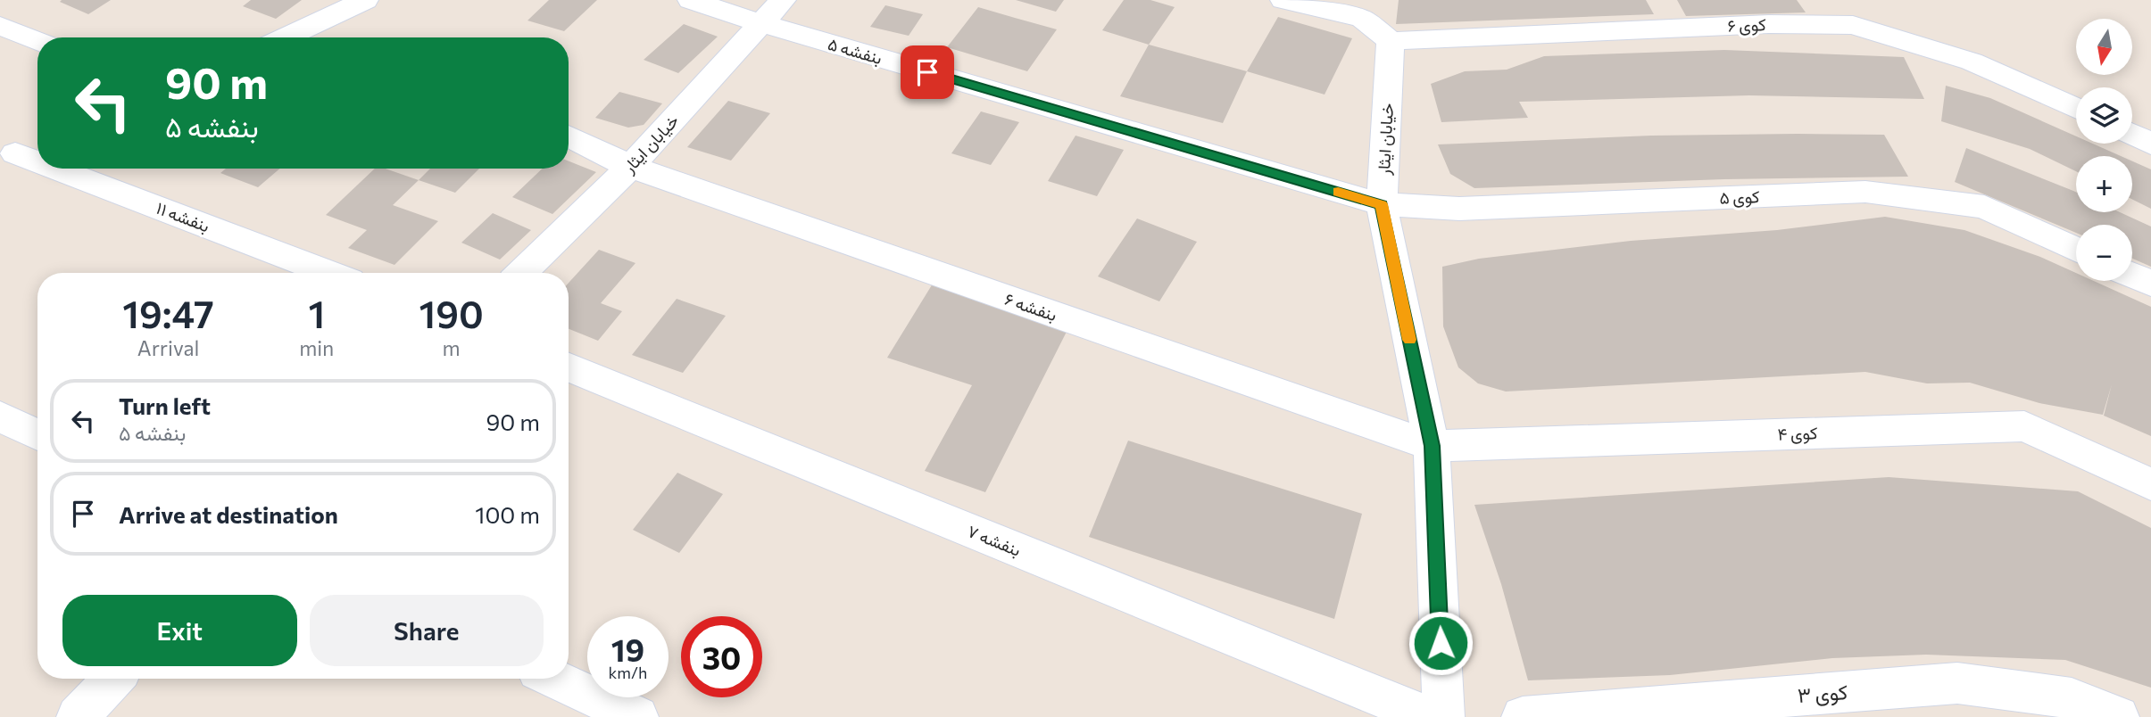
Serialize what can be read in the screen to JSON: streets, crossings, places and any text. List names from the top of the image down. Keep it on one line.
{"streets":{"street":["کوی ۶","بنفشه ۵","خیابان ایثار","کوی ۵","بنفشه ۱۱","بنفشه ۶","کوی ۴","بنفشه ۷","کوی ۳"]},"crossings":[["کوی ۶","خیابان ایثار"],["بنفشه ۵","خیابان ایثار"],["بنفشه ۵","کوی ۵"],["خیابان ایثار","کوی ۵"],["خیابان ایثار","بنفشه ۶"],["خیابان ایثار","کوی ۴"],["بنفشه ۶","کوی ۴"]],"north":"bottom","page":{"map_buttons":["+","−"],"turn":["90 m","بنفشه ۵"],"eta":["19:47","Arrival","1","min","190","m"],"list":[{"name":"Turn left","note":"بنفشه ۵","value":"90 m"},{"name":"Arrive at destination","value":"100 m"}],"buttons":["Exit","Share"],"speed":"19 km/h","limit":"30"}}
